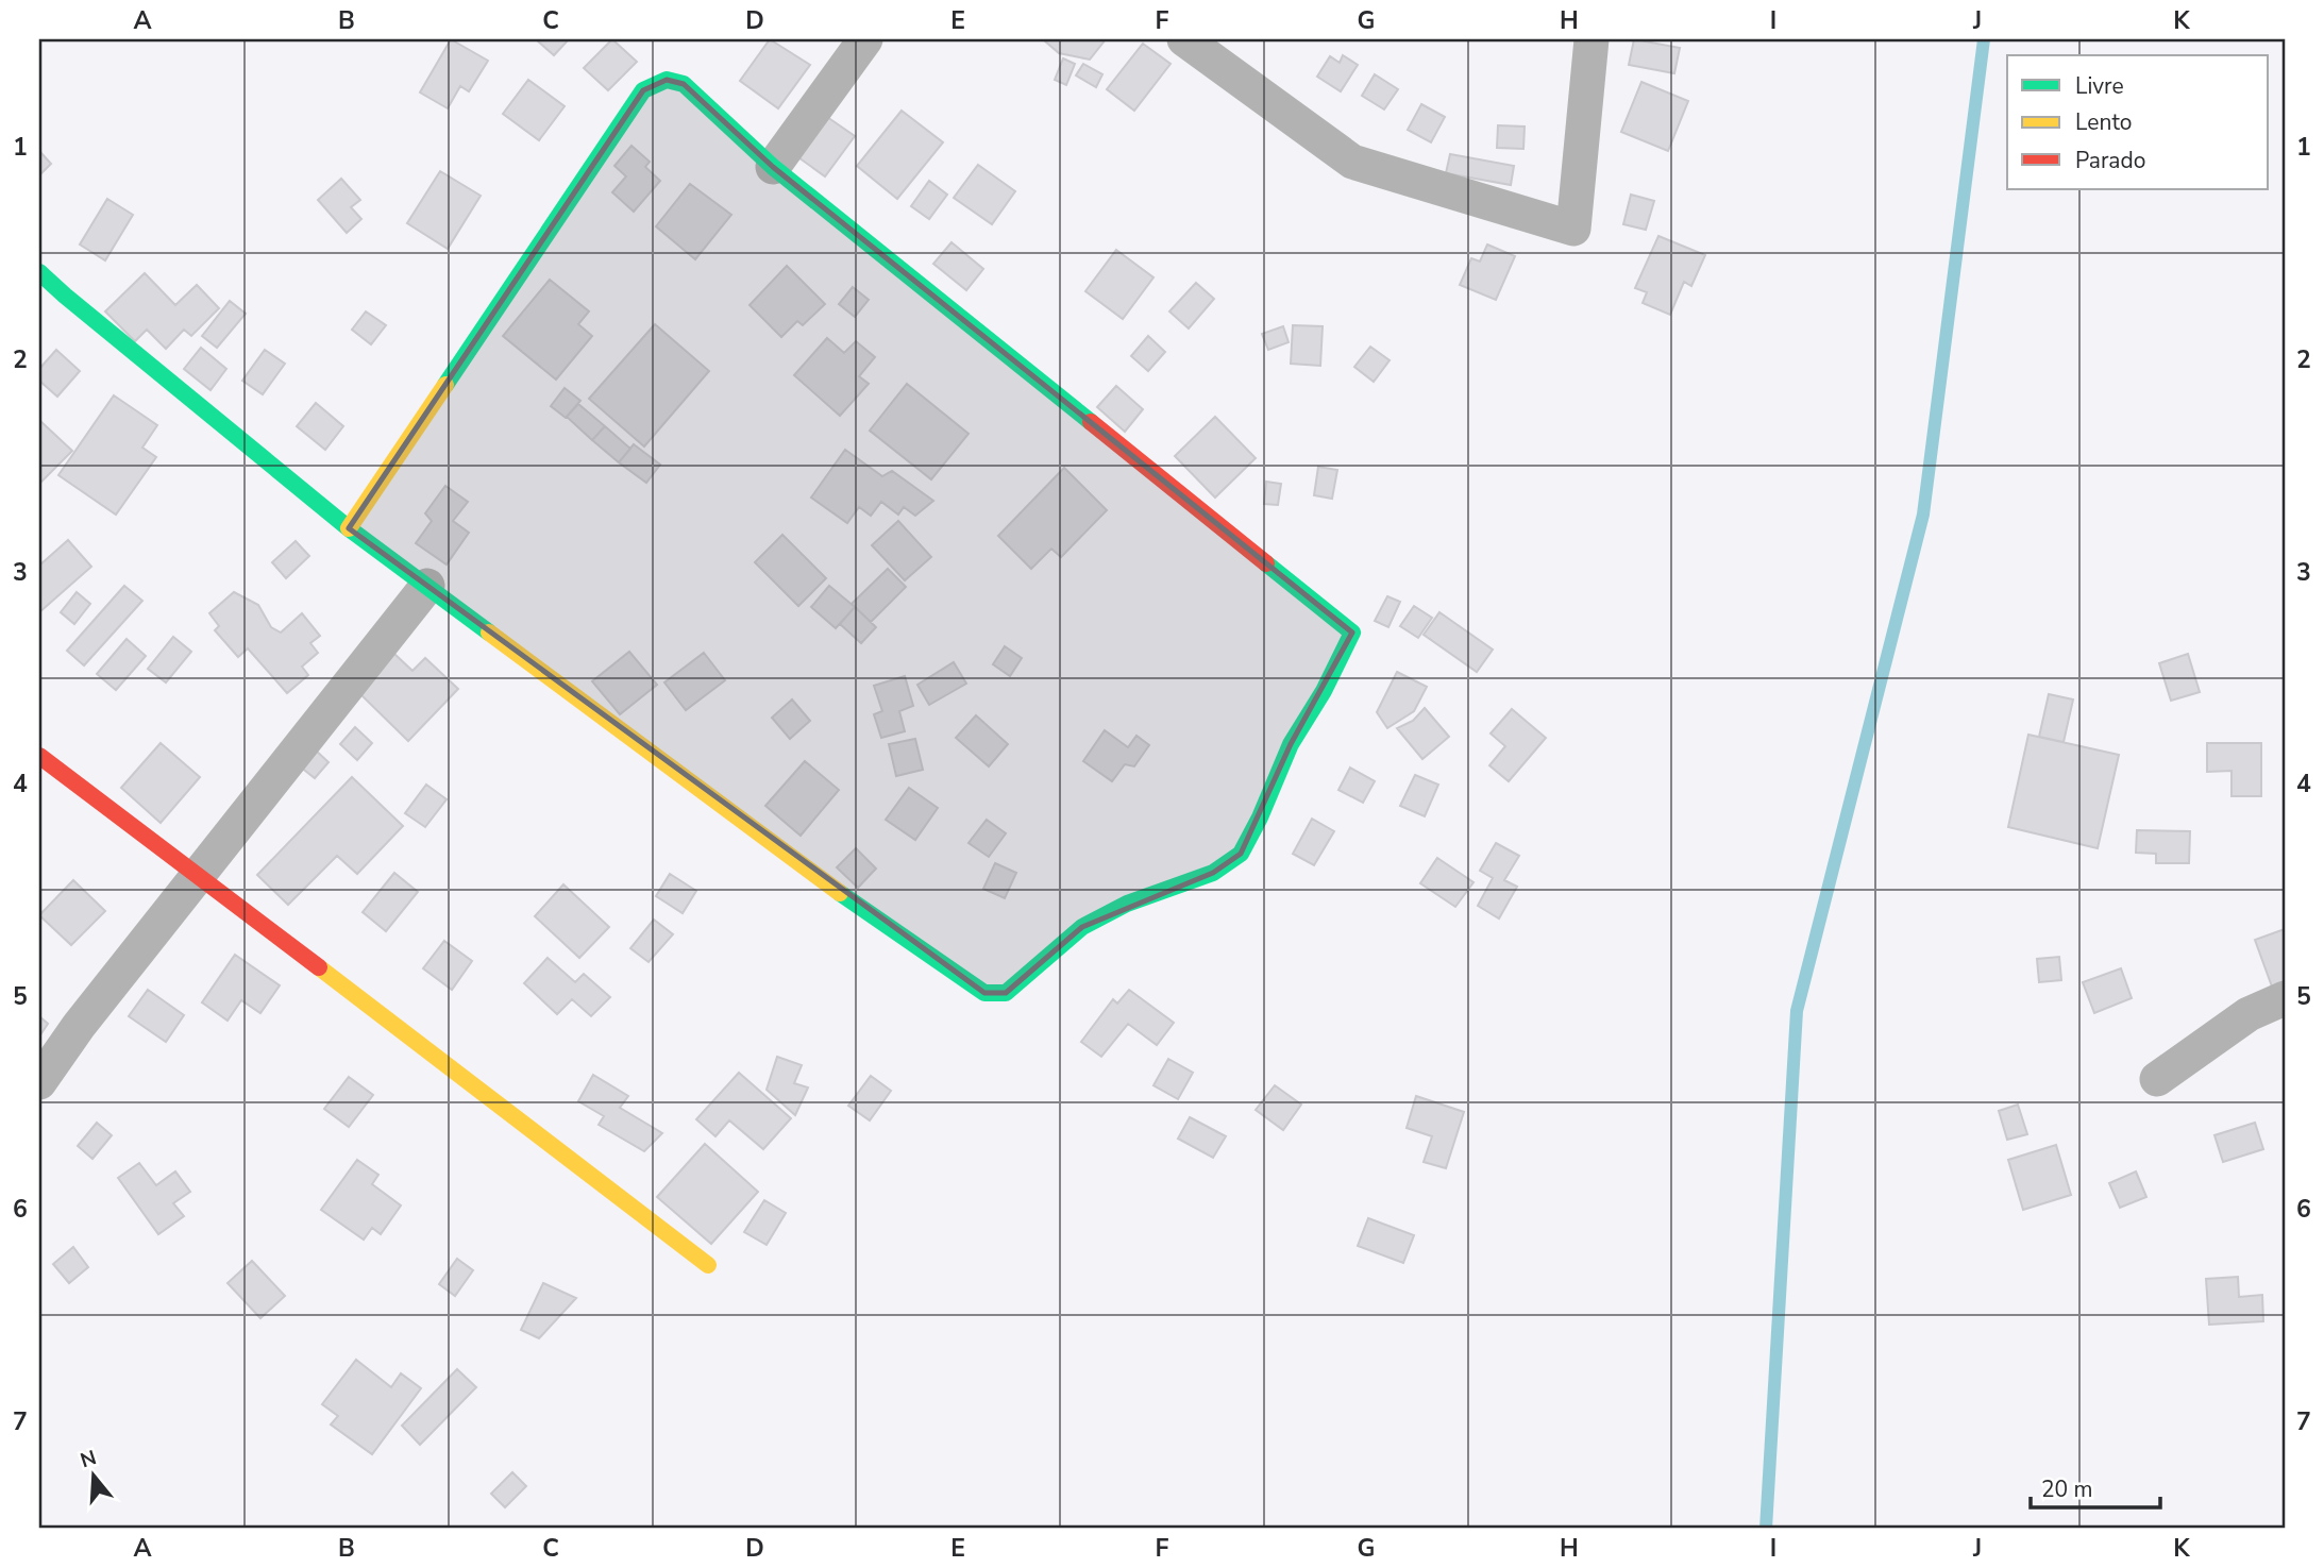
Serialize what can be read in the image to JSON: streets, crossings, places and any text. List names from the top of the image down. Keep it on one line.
{"legend":["Livre","Lento","Parado"],"scale_bar":"20 m","north":"top","grid":{"columns":["A","B","C","D","E","F","G","H","I","J","K"],"rows":["1","2","3","4","5","6","7"]}}
